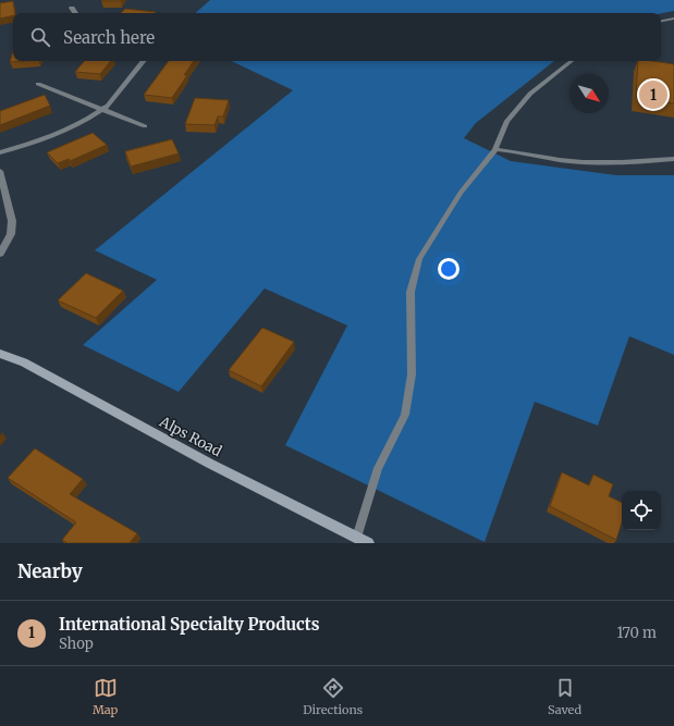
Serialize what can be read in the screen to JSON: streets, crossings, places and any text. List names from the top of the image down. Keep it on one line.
{"streets":{"main road":["Alps Road"]},"north":"bottom right","page":{"search":"Search here","pins":"1","heading":"Nearby","list":[{"mark":"1","name":"International Specialty Products","note":"Shop","value":"170 m"}],"nav":["Map","Directions","Saved"]}}
